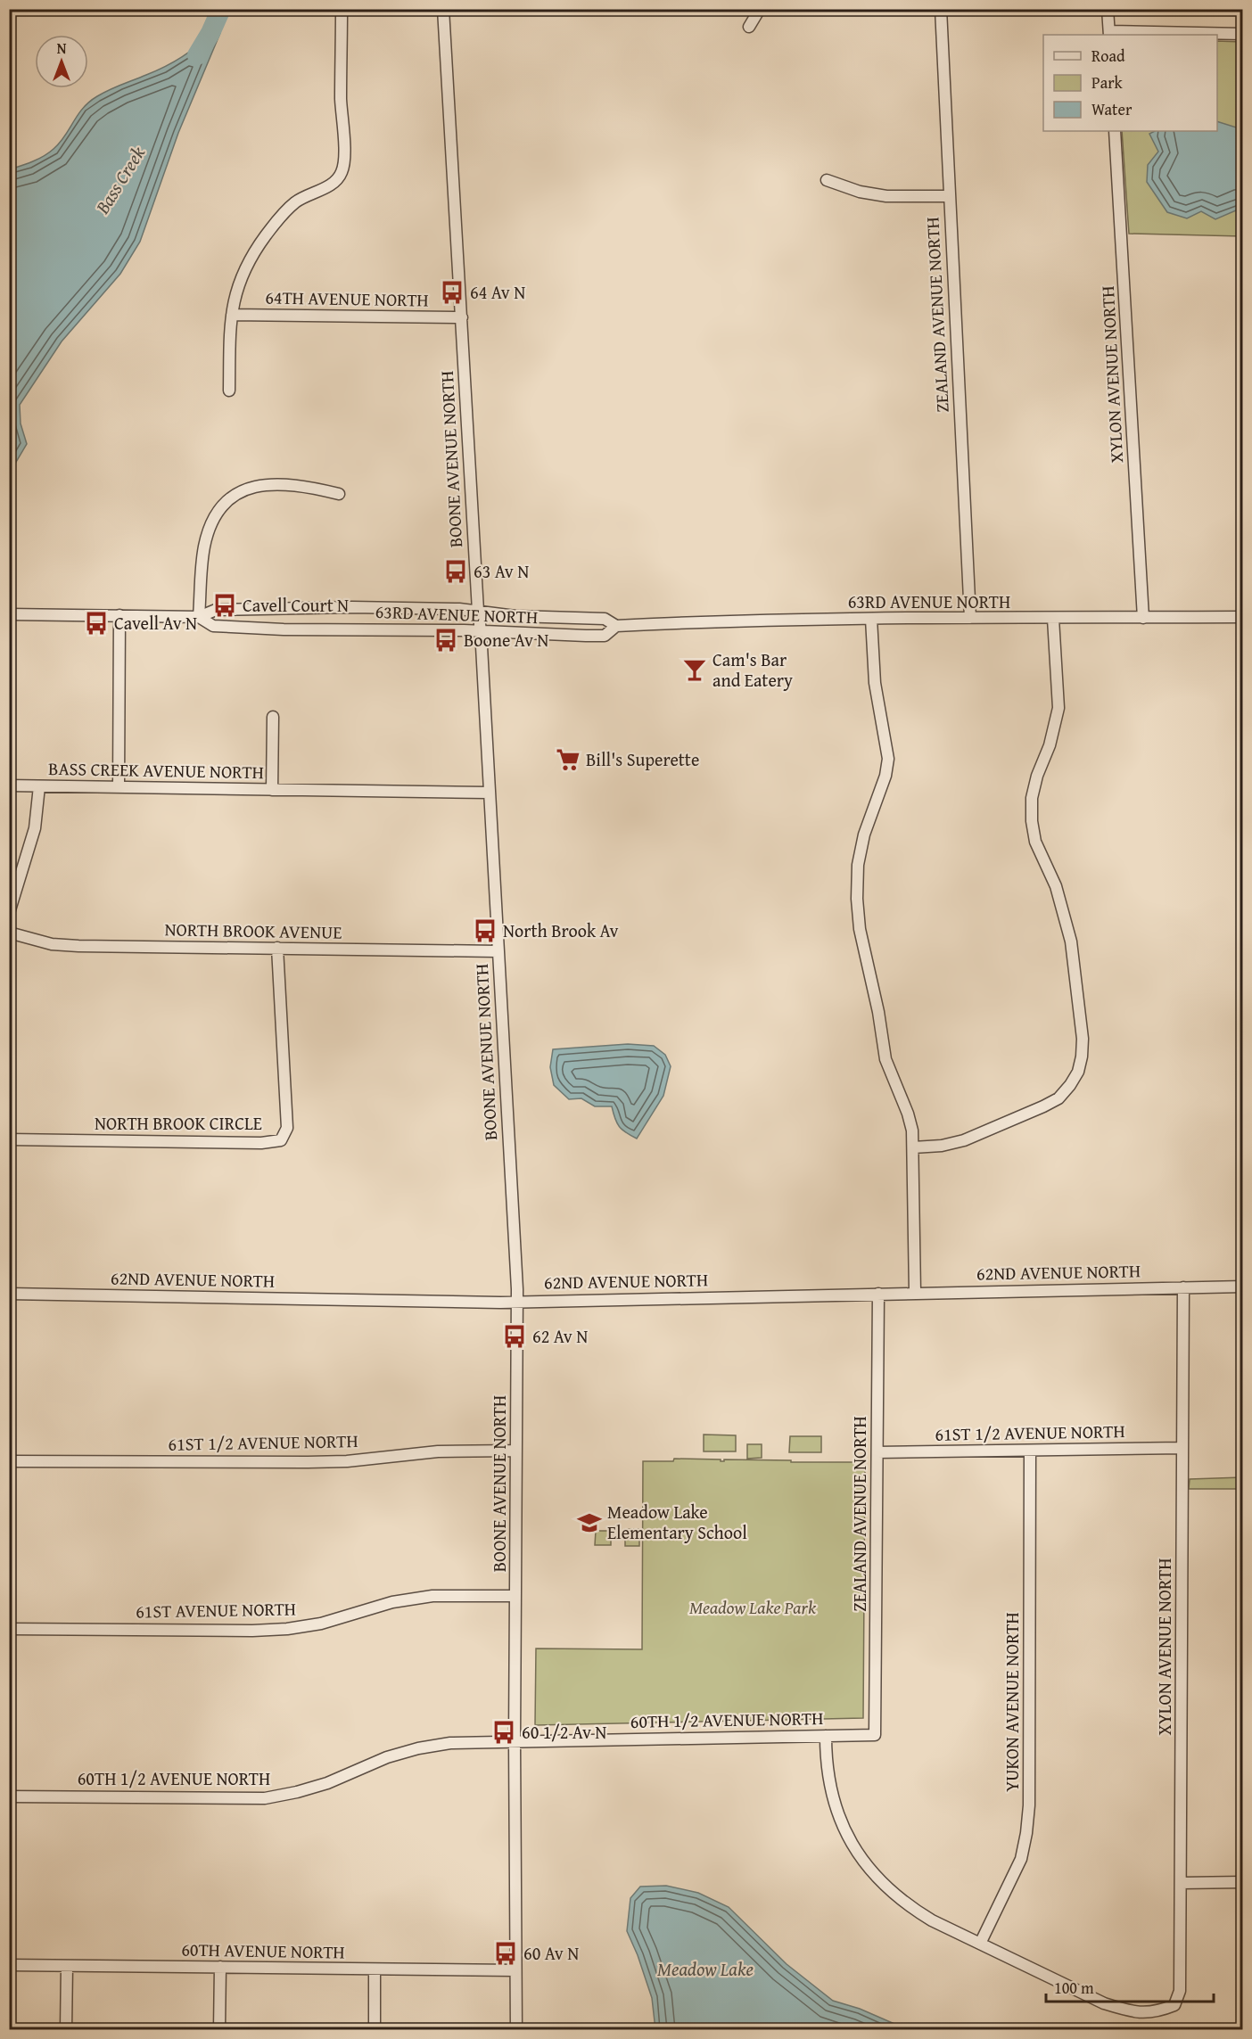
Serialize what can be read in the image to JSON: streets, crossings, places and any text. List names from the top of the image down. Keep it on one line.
{"streets":{"street":["64TH AVENUE NORTH","ZEALAND AVENUE NORTH","XYLON AVENUE NORTH","BOONE AVENUE NORTH","63RD AVENUE NORTH","BASS CREEK AVENUE NORTH","NORTH BROOK AVENUE","NORTH BROOK CIRCLE","62ND AVENUE NORTH","61ST 1/2 AVENUE NORTH","61ST AVENUE NORTH","YUKON AVENUE NORTH","60TH 1/2 AVENUE NORTH","60TH AVENUE NORTH"]},"crossings":[["64TH AVENUE NORTH","BOONE AVENUE NORTH"],["ZEALAND AVENUE NORTH","63RD AVENUE NORTH"],["ZEALAND AVENUE NORTH","62ND AVENUE NORTH"],["ZEALAND AVENUE NORTH","61ST 1/2 AVENUE NORTH"],["ZEALAND AVENUE NORTH","60TH 1/2 AVENUE NORTH"],["XYLON AVENUE NORTH","63RD AVENUE NORTH"],["XYLON AVENUE NORTH","62ND AVENUE NORTH"],["XYLON AVENUE NORTH","61ST 1/2 AVENUE NORTH"],["XYLON AVENUE NORTH","YUKON AVENUE NORTH"],["BOONE AVENUE NORTH","63RD AVENUE NORTH"],["BOONE AVENUE NORTH","BASS CREEK AVENUE NORTH"],["BOONE AVENUE NORTH","NORTH BROOK AVENUE"],["BOONE AVENUE NORTH","62ND AVENUE NORTH"],["BOONE AVENUE NORTH","61ST 1/2 AVENUE NORTH"],["BOONE AVENUE NORTH","61ST AVENUE NORTH"],["BOONE AVENUE NORTH","60TH 1/2 AVENUE NORTH"],["BOONE AVENUE NORTH","60TH AVENUE NORTH"],["NORTH BROOK AVENUE","NORTH BROOK CIRCLE"],["61ST 1/2 AVENUE NORTH","YUKON AVENUE NORTH"]],"water":["Bass Creek","Meadow Lake"],"parks":["Meadow Lake Park"],"places":{"bus stop":["64 Av N","63 Av N","Cavell Court N","Cavell Av N","Boone Av N","North Brook Av","62 Av N","60 1/2 Av N","60 Av N"],"bar":["Cam's Bar and Eatery"],"supermarket":["Bill's Superette"],"school or university":["Meadow Lake Elementary School"]},"legend":["Road","Park","Water"],"scale_bar":"100 m","north":"top"}
